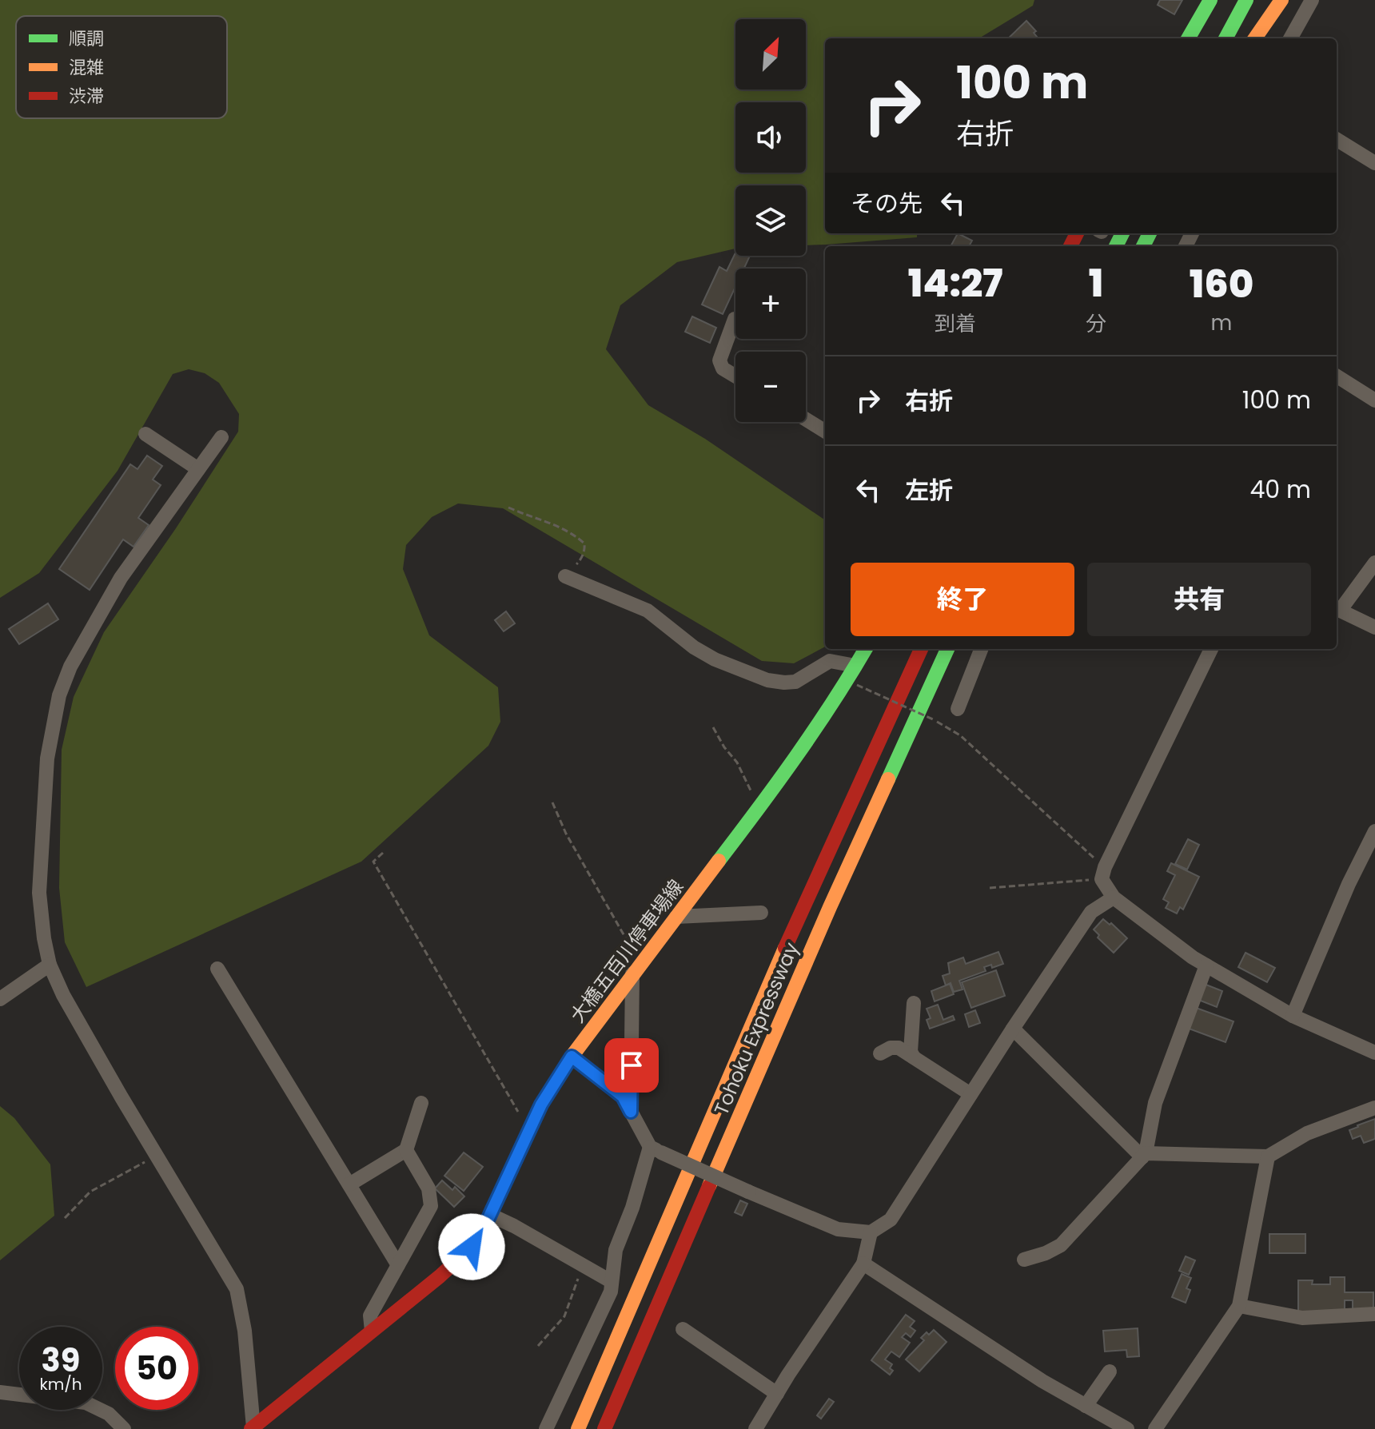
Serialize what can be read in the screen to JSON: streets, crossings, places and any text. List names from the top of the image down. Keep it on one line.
{"streets":{"main road":["大橋五百川停車場線","Tohoku Expressway"]},"legend":["順調","混雑","渋滞"],"north":"top right","page":{"map_buttons":["+","−"],"turn":["100 m","右折"],"then":"その先","eta":["14:27","到着","1","分","160","m"],"list":[{"name":"右折","value":"100 m"},{"name":"左折","value":"40 m"}],"buttons":["終了","共有"],"speed":"39 km/h","limit":"50"}}
